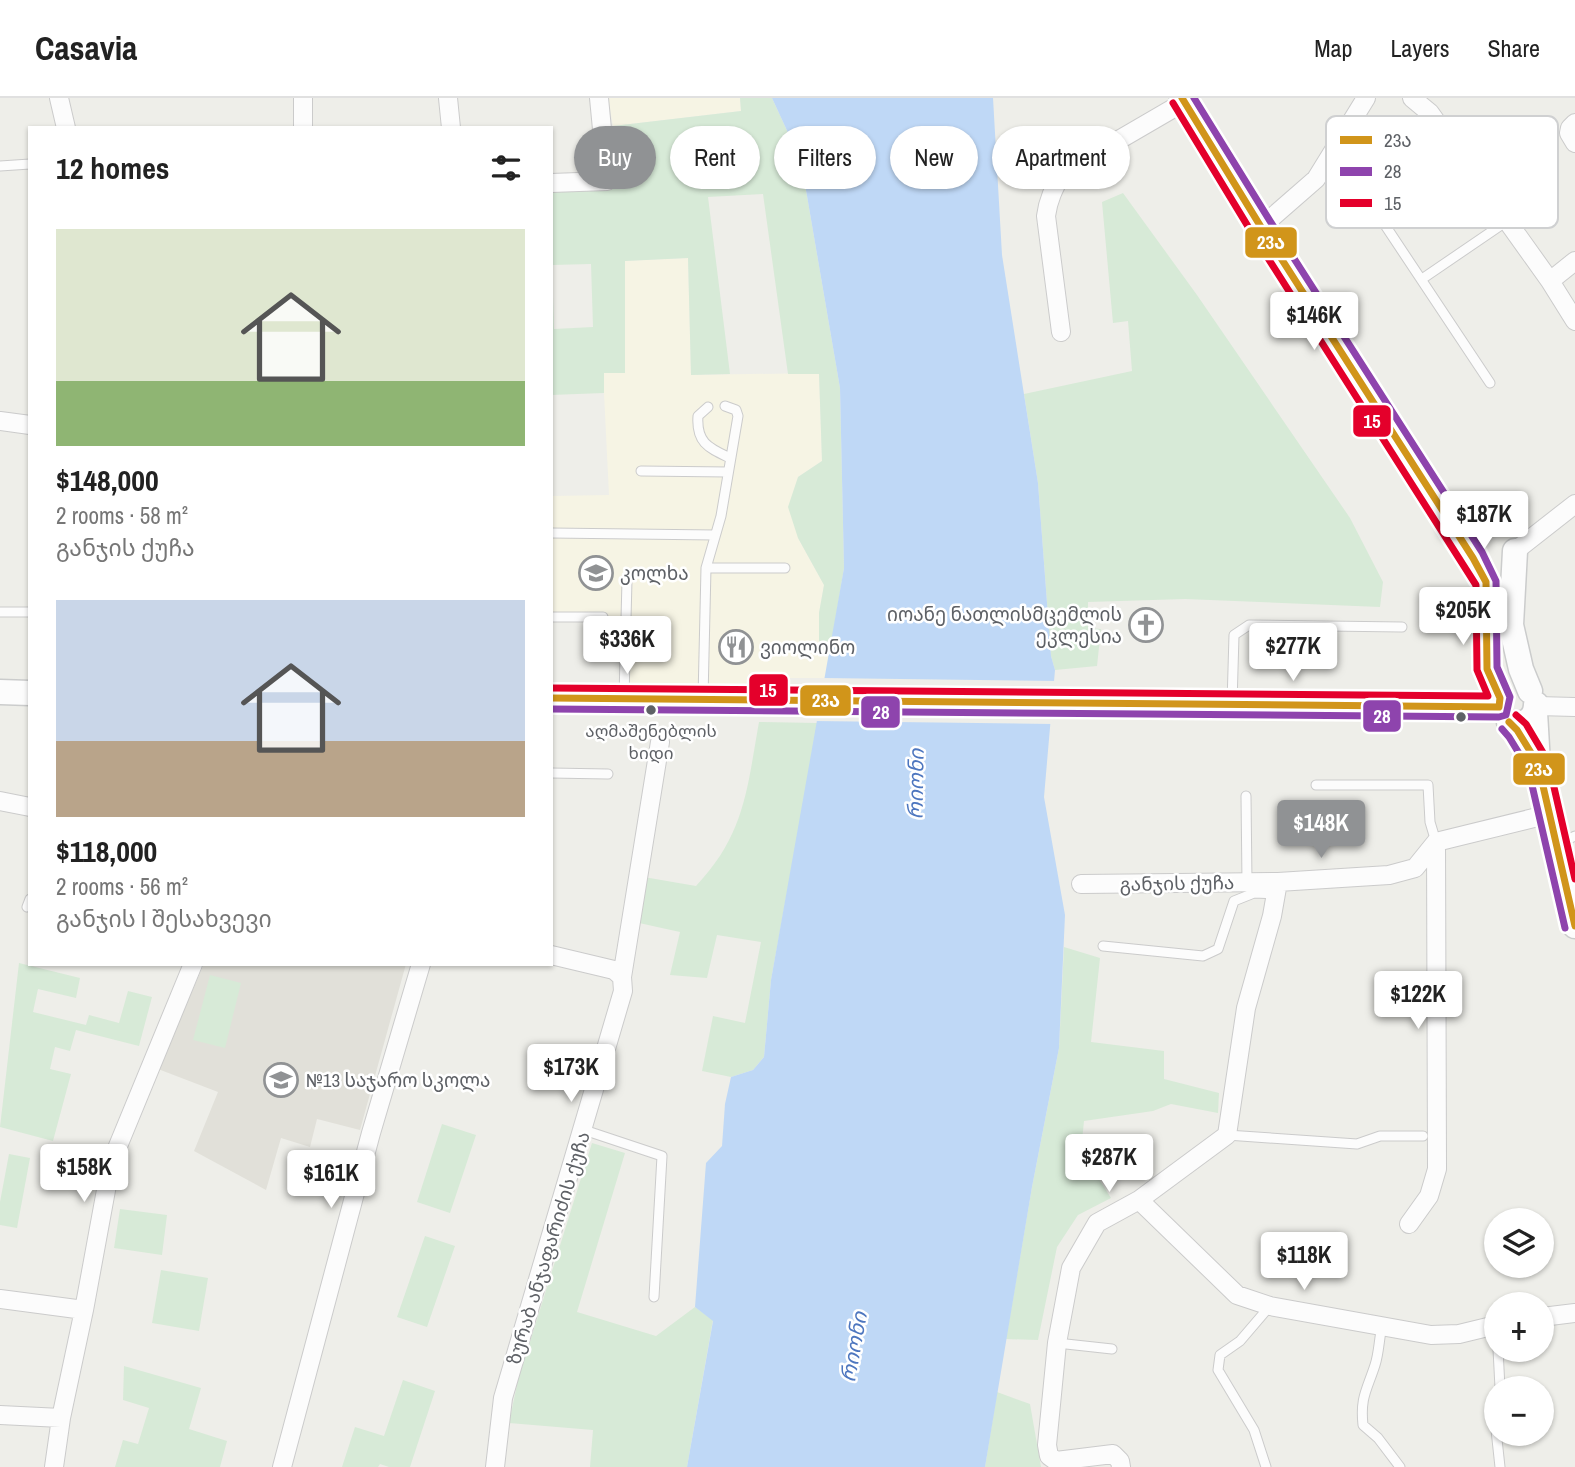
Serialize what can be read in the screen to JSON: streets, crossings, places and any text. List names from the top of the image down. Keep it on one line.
{"streets":{"street":["განჯის ქუჩა","ზურაბ ანჯაფარიძის ქუჩა"]},"water":["რიონი"],"places":{"school or university":["კოლხა","№13 საჯარო სკოლა"],"church":["იოანე ნათლისმცემლის ეკლესია"],"restaurant":["ვიოლინო"],"other":["აღმაშენებლის ხიდი"]},"lines":["transit line 23ა","transit line 28","transit line 15"],"legend":["23ა","28","15"],"page":{"header":"Casavia","nav":["Map","Layers","Share"],"chip":["Buy","Rent","Filters","New","Apartment"],"heading":"12 homes","list":[{"name":"$148,000","note":"2 rooms · 58 m² · განჯის ქუჩა"},{"name":"$118,000","note":"2 rooms · 56 m² · განჯის I შესახვევი"}],"price":["$146K","$187K","$205K","$336K","$277K","$148K","$122K","$173K","$287K","$158K","$161K","$118K"],"map_buttons":["+","−"]}}
